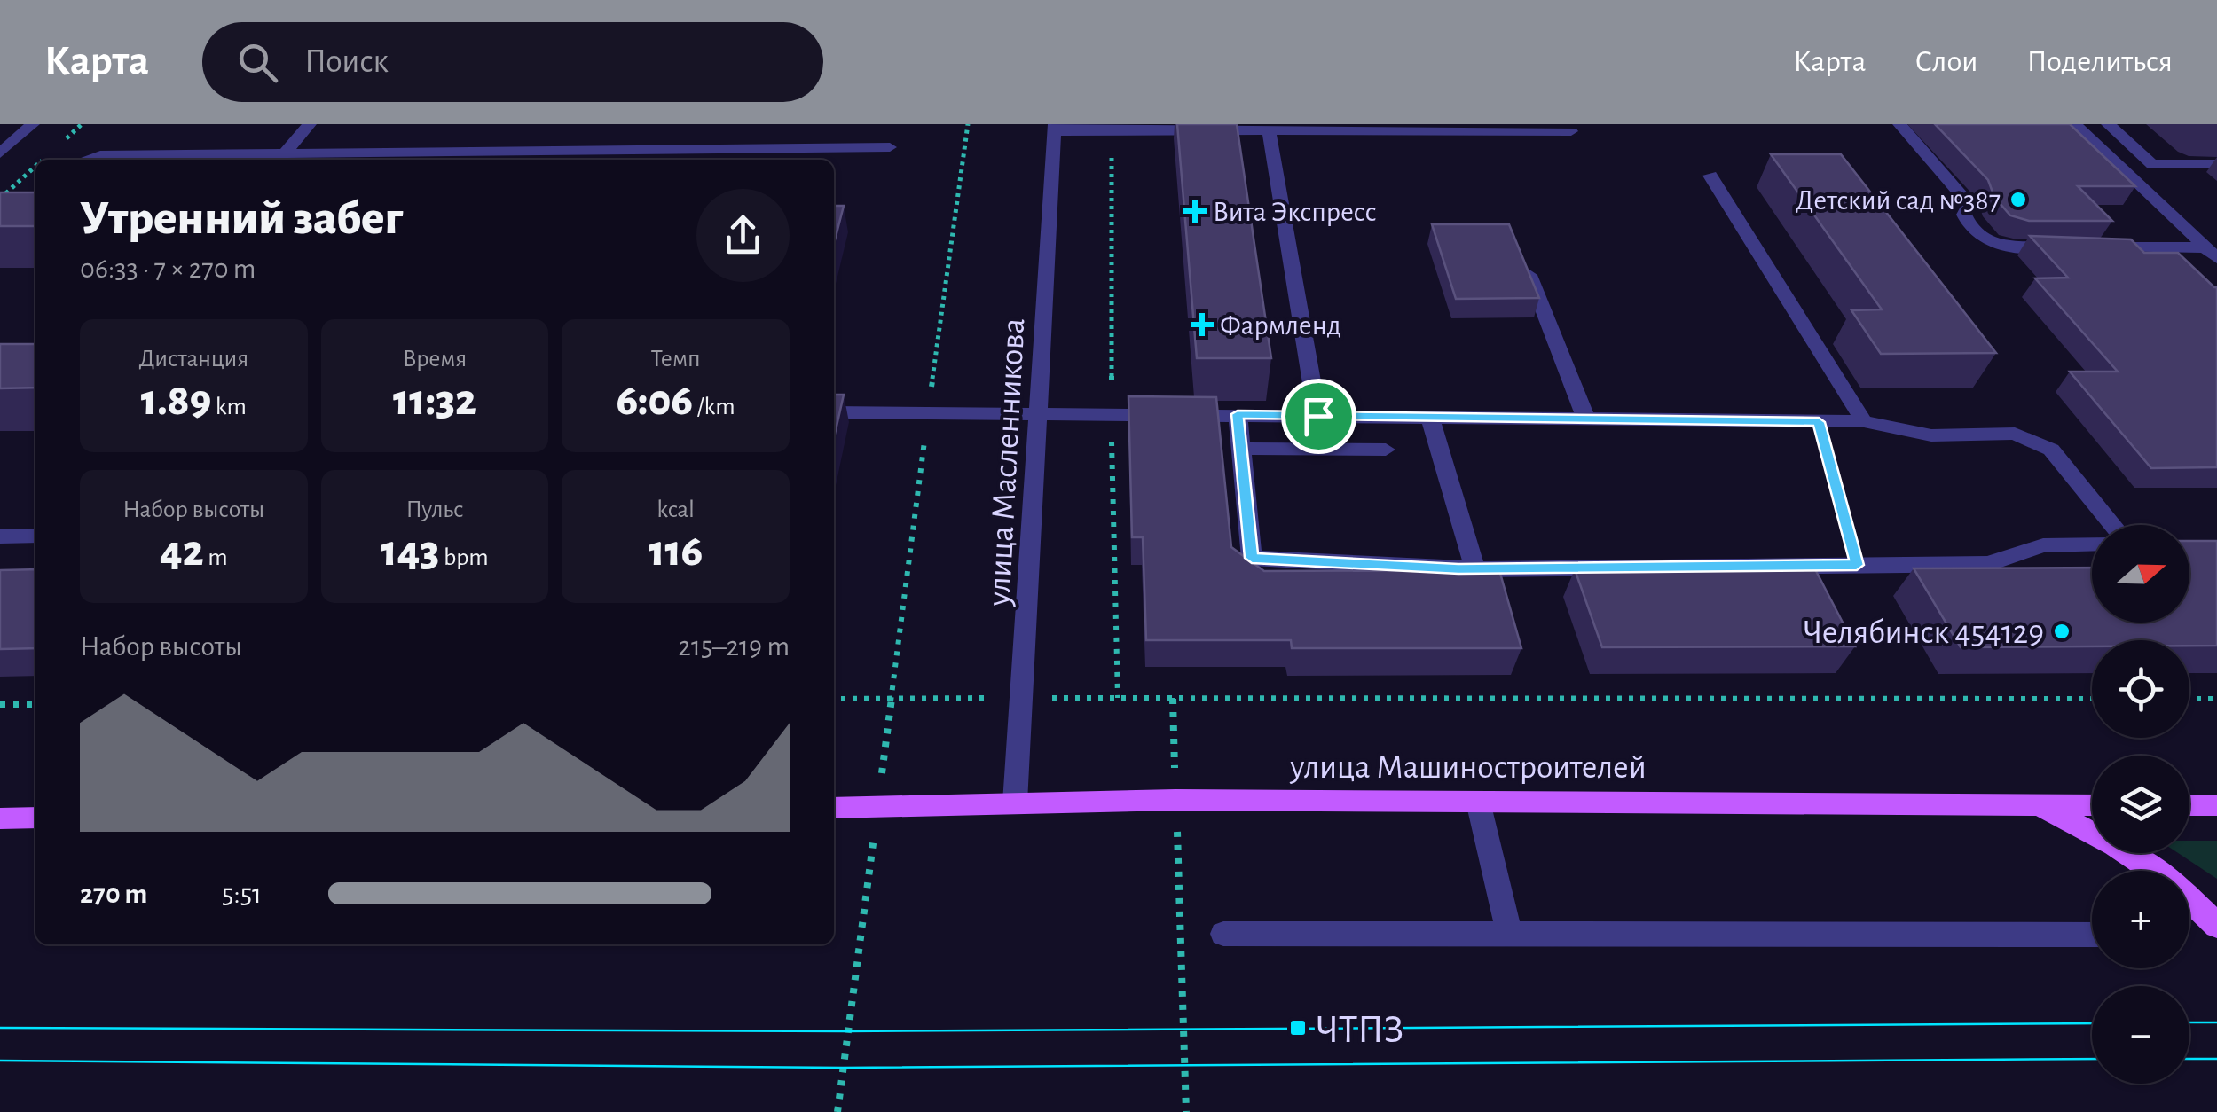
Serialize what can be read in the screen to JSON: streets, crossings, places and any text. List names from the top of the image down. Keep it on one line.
{"streets":{"main road":["улица Машиностроителей"],"street":["улица Масленникова"]},"crossings":[["улица Масленникова","улица Машиностроителей"]],"places":{"other":["Детский сад №387","Челябинск 454129"],"health":["Вита Экспресс","Фармленд"],"transit":["ЧТПЗ"]},"north":"right","page":{"header":"Карта","search":"Поиск","nav":["Карта","Слои","Поделиться"],"heading":["Утренний забег","06:33 · 7 × 270 m"],"stats":[["Дистанция","1.89 km"],["Время","11:32"],["Темп","6:06 /km"],["Набор высоты","42 m"],["Пульс","143 bpm"],["kcal","116"]],"map_buttons":["+","−"],"chart":["Набор высоты","215–219 m"],"list":[{"name":"270 m","note":"5:51"}]}}
